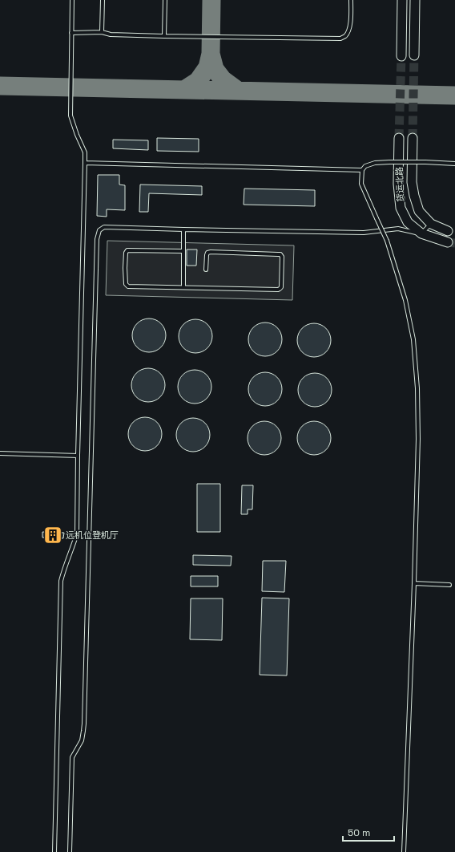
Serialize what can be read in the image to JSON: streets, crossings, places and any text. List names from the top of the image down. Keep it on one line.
{"streets":{"main road":["货运北路"]},"places":{"building":["远机位登机厅"]},"scale_bar":"50 m"}
